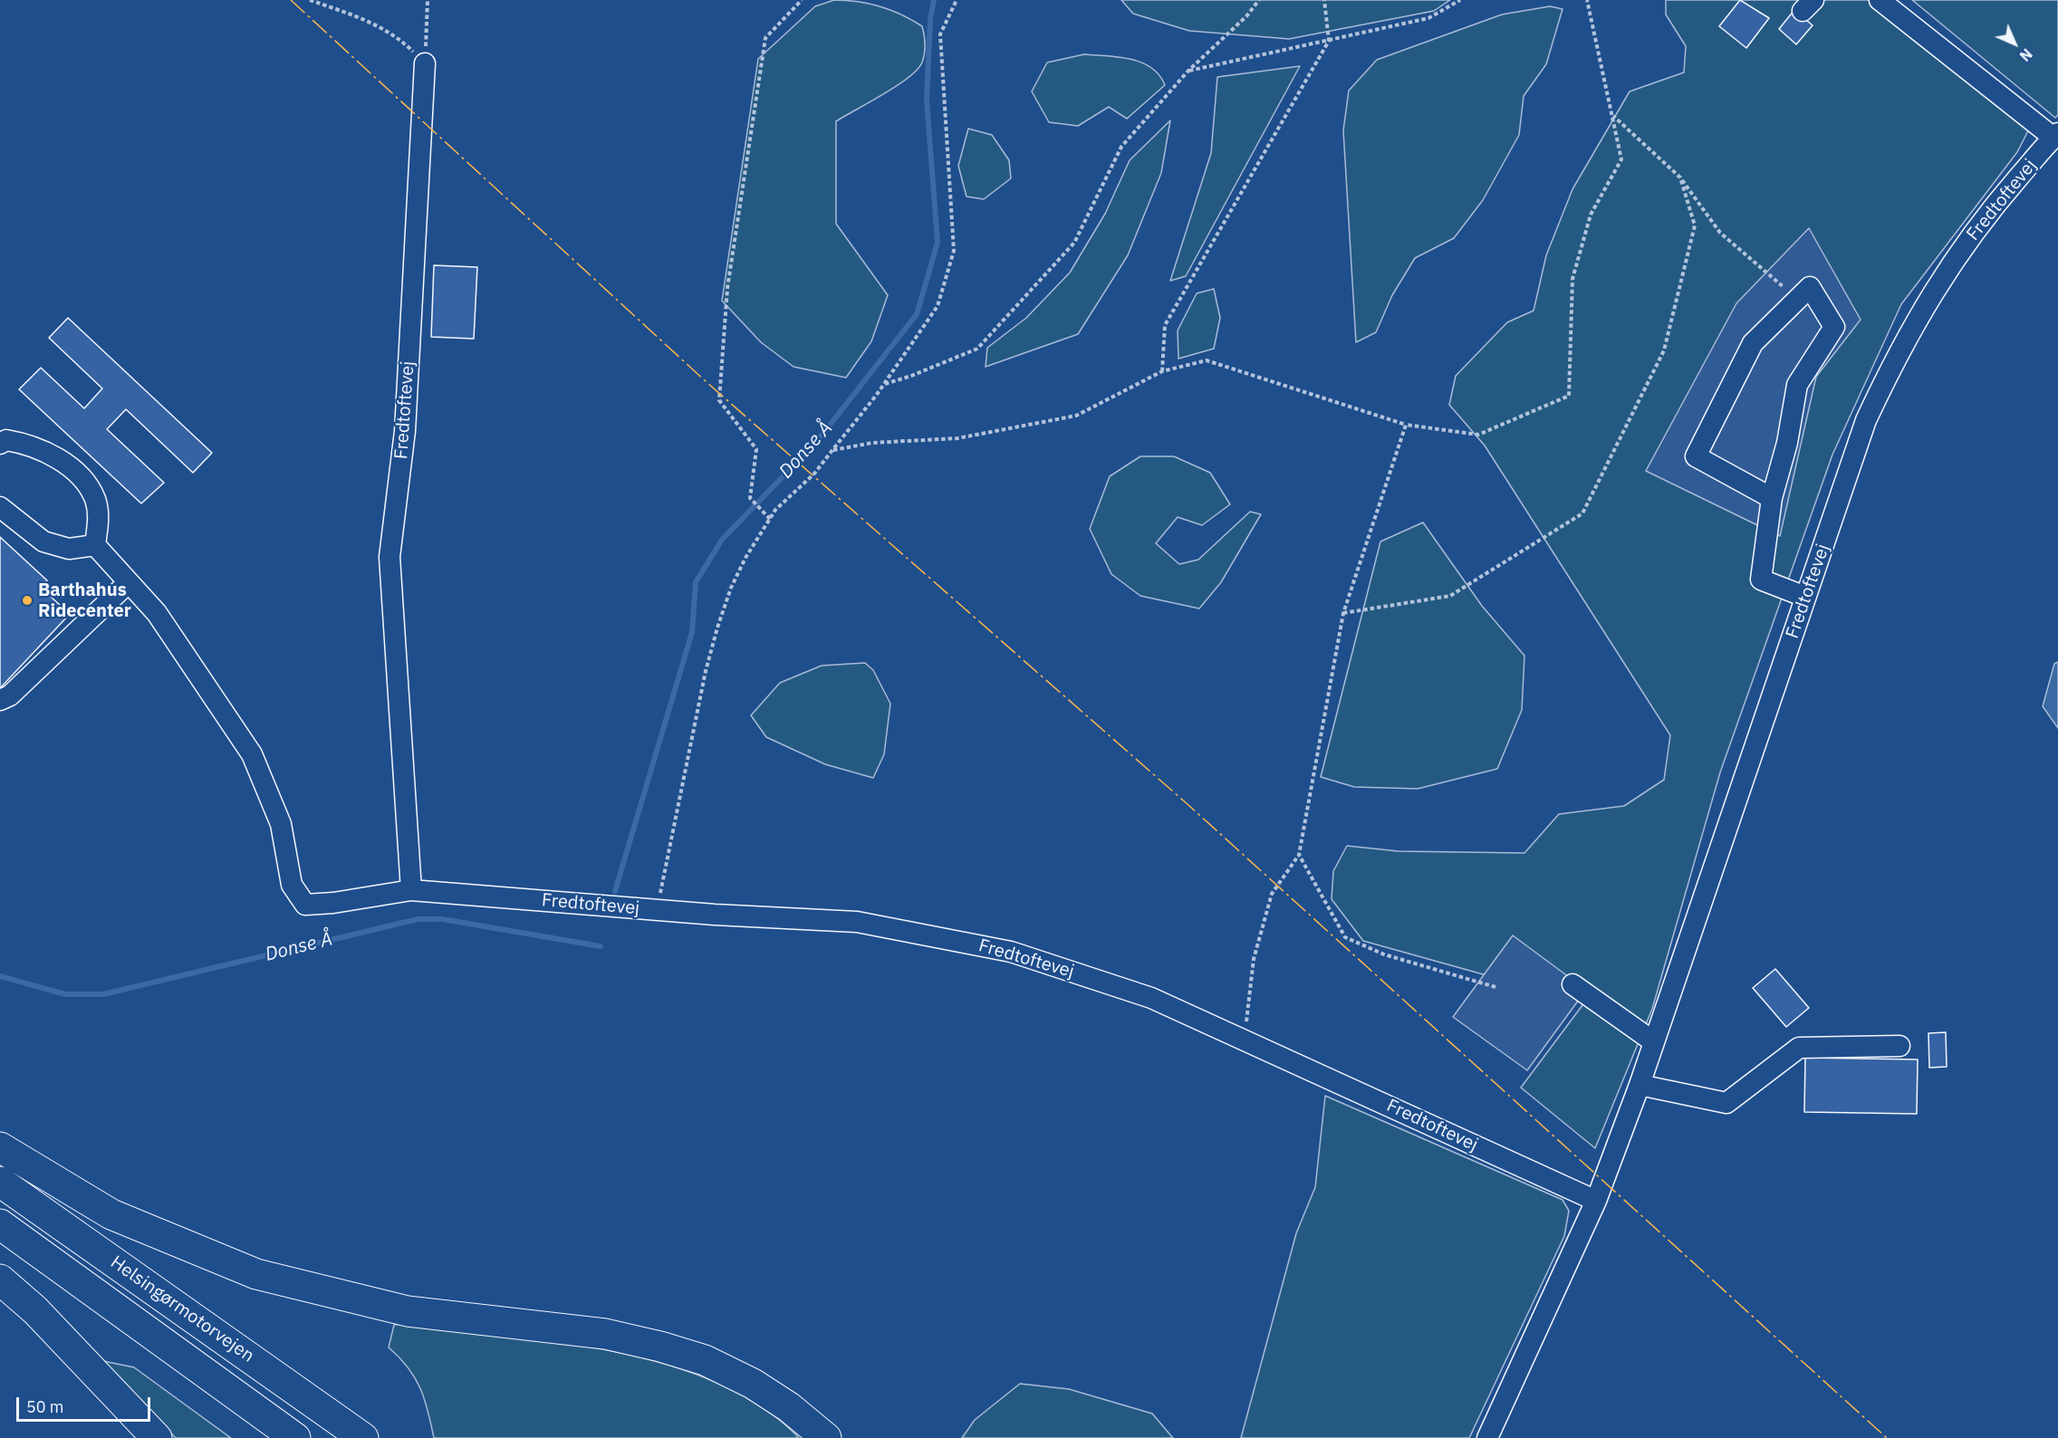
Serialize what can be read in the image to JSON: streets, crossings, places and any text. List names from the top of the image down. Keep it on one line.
{"streets":{"highway":["Helsingørmotorvejen"],"street":["Fredtoftevej"]},"water":["Donse Å"],"places":["Barthahus Ridecenter"],"scale_bar":"50 m","north":"bottom right"}
